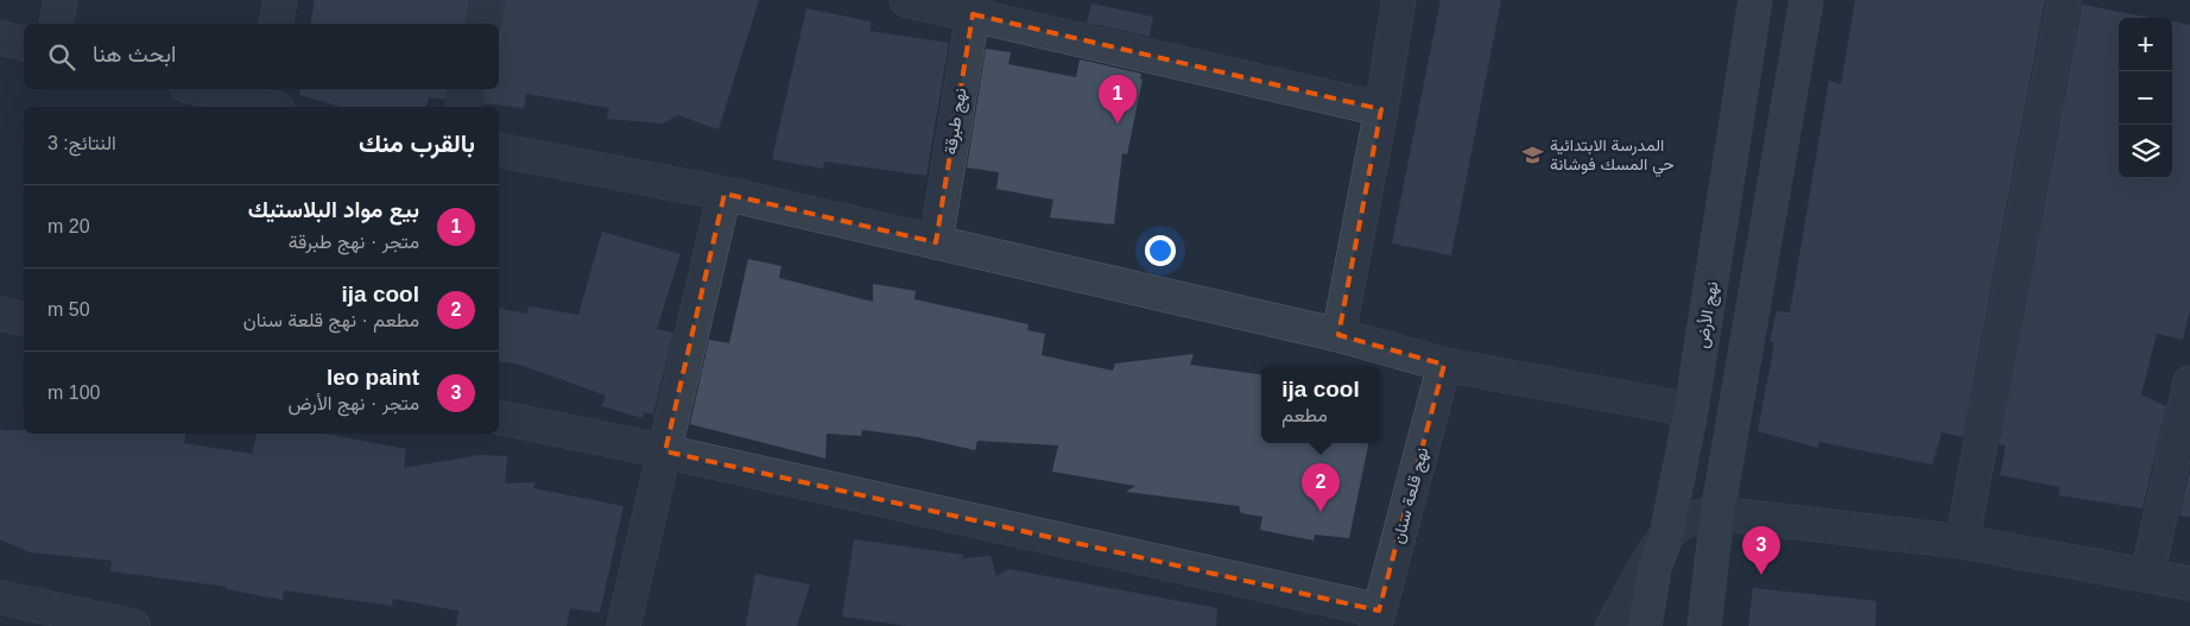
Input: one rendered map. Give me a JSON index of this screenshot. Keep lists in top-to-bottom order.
{
  "streets": {
    "street": ["نهج طبرقة", "نهج الأرض", "نهج قلعة سنان"]
  },
  "places": {
    "school or university": ["المدرسة الابتدائية حي المسك فوشانة"]
  },
  "page": {
    "map_buttons": ["+", "−"],
    "search": "ابحث هنا",
    "pins": ["1", "2", "3"],
    "heading": ["بالقرب منك", "النتائج: 3"],
    "list": [
      {
        "mark": "1",
        "name": "بيع مواد البلاستيك",
        "note": "متجر · نهج طبرقة",
        "value": "20 m"
      },
      {
        "mark": "2",
        "name": "ija cool",
        "note": "مطعم · نهج قلعة سنان",
        "value": "50 m"
      },
      {
        "mark": "3",
        "name": "leo paint",
        "note": "متجر · نهج الأرض",
        "value": "100 m"
      }
    ],
    "popup": ["ija cool", "مطعم"]
  }
}
